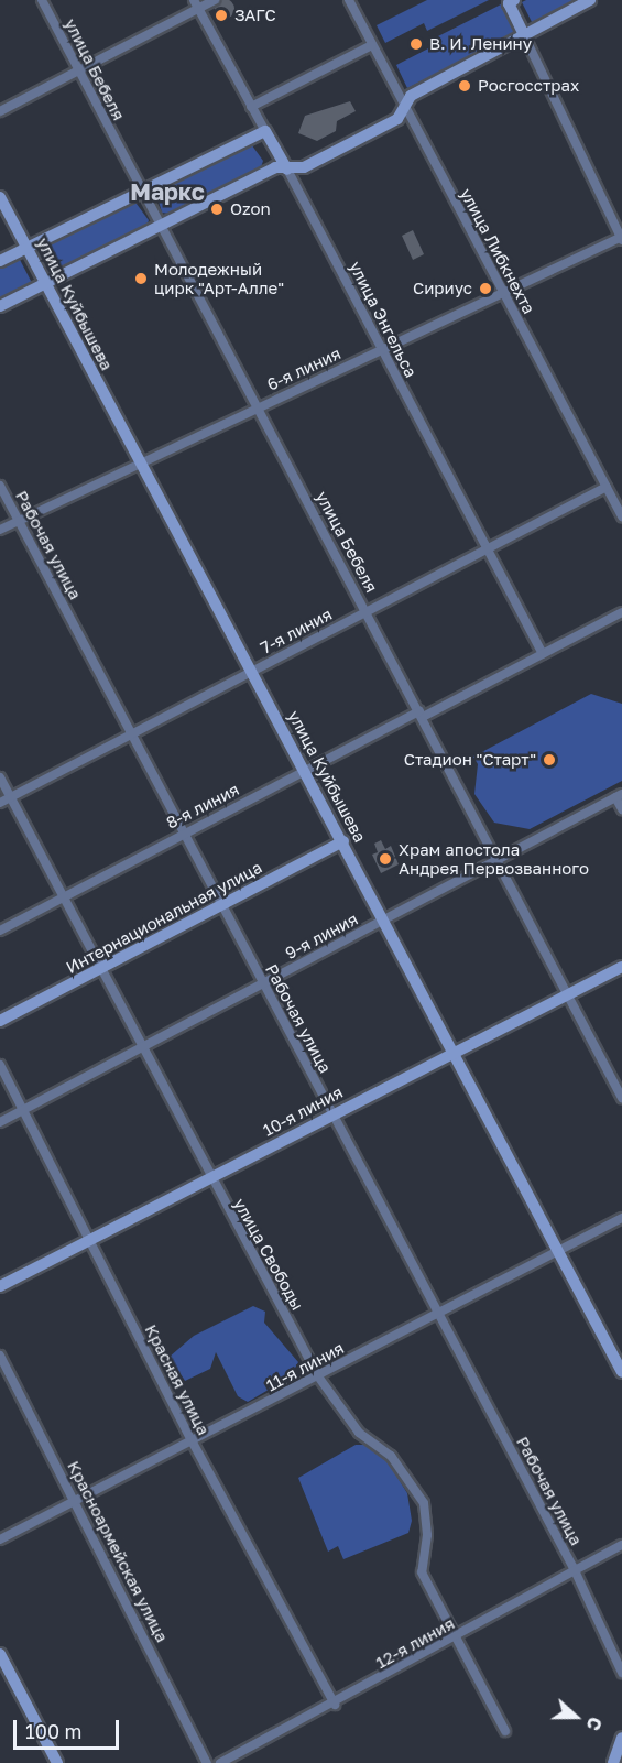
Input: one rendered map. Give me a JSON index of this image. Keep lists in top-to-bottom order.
{
  "streets": {
    "street": [
      "улица Бебеля",
      "улица Либкнехта",
      "улица Куйбышева",
      "улица Энгельса",
      "6-я линия",
      "Рабочая улица",
      "7-я линия",
      "8-я линия",
      "Интернациональная улица",
      "9-я линия",
      "10-я линия",
      "улица Свободы",
      "11-я линия",
      "Красная улица",
      "Красноармейская улица",
      "12-я линия"
    ]
  },
  "crossings": [
    ["улица Бебеля", "6-я линия"],
    ["улица Бебеля", "7-я линия"],
    ["улица Бебеля", "8-я линия"],
    ["улица Бебеля", "9-я линия"],
    ["улица Бебеля", "10-я линия"],
    ["улица Либкнехта", "6-я линия"],
    ["улица Либкнехта", "7-я линия"],
    ["улица Куйбышева", "6-я линия"],
    ["улица Куйбышева", "7-я линия"],
    ["улица Куйбышева", "8-я линия"],
    ["улица Куйбышева", "Интернациональная улица"],
    ["улица Куйбышева", "9-я линия"],
    ["улица Куйбышева", "10-я линия"],
    ["улица Куйбышева", "11-я линия"],
    ["улица Энгельса", "6-я линия"],
    ["улица Энгельса", "7-я линия"],
    ["улица Энгельса", "8-я линия"],
    ["6-я линия", "Рабочая улица"],
    ["Рабочая улица", "7-я линия"],
    ["Рабочая улица", "8-я линия"],
    ["Рабочая улица", "Интернациональная улица"],
    ["Рабочая улица", "9-я линия"],
    ["Рабочая улица", "10-я линия"],
    ["Рабочая улица", "11-я линия"],
    ["Рабочая улица", "12-я линия"],
    ["7-я линия", "улица Свободы"],
    ["8-я линия", "улица Свободы"],
    ["Интернациональная улица", "улица Свободы"],
    ["9-я линия", "улица Свободы"],
    ["9-я линия", "Красная улица"],
    ["10-я линия", "улица Свободы"],
    ["10-я линия", "Красная улица"],
    ["улица Свободы", "11-я линия"],
    ["улица Свободы", "12-я линия"],
    ["11-я линия", "Красная улица"],
    ["11-я линия", "Красноармейская улица"],
    ["Красная улица", "12-я линия"]
  ],
  "districts": ["Маркс"],
  "places": [
    "ЗАГС",
    "В. И. Ленину",
    "Росгосстрах",
    "Ozon",
    "Молодежный цирк \"Арт-Алле\"",
    "Сириус",
    "Стадион \"Старт\"",
    "Храм апостола Андрея Первозванного"
  ],
  "scale_bar": "100 m",
  "north": "right"
}
